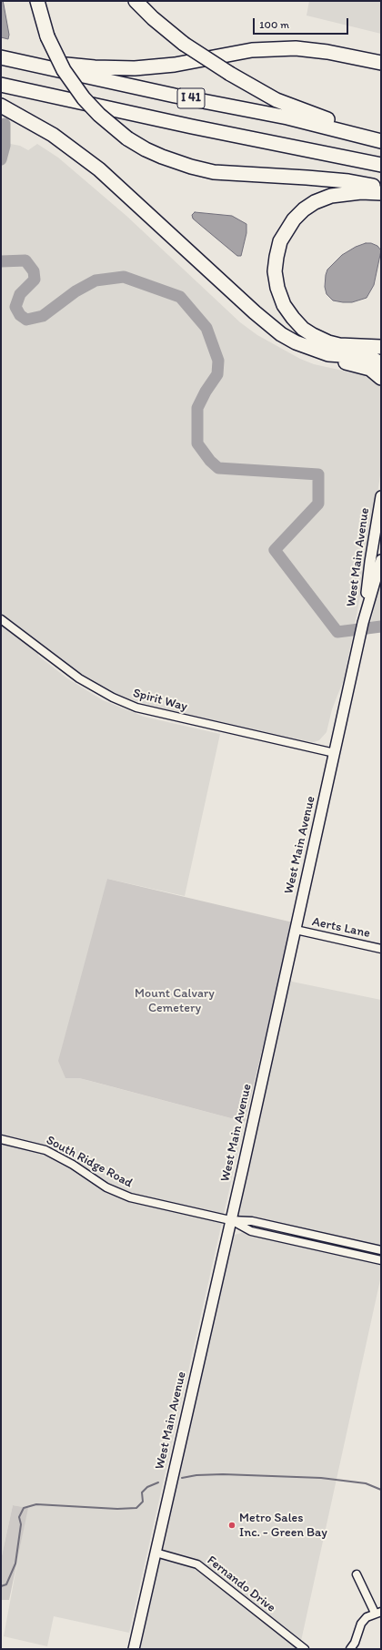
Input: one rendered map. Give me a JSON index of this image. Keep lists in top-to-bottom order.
{
  "streets": {
    "highway": ["I 41"],
    "main road": ["West Main Avenue"],
    "street": [
      "Spirit Way",
      "Aerts Lane",
      "South Ridge Road",
      "Fernando Drive"
    ]
  },
  "crossings": [
    ["West Main Avenue", "Spirit Way"],
    ["West Main Avenue", "Aerts Lane"],
    ["West Main Avenue", "South Ridge Road"],
    ["West Main Avenue", "Fernando Drive"]
  ],
  "parks": ["Mount Calvary Cemetery"],
  "places": ["Metro Sales Inc. - Green Bay"],
  "scale_bar": "100 m"
}
